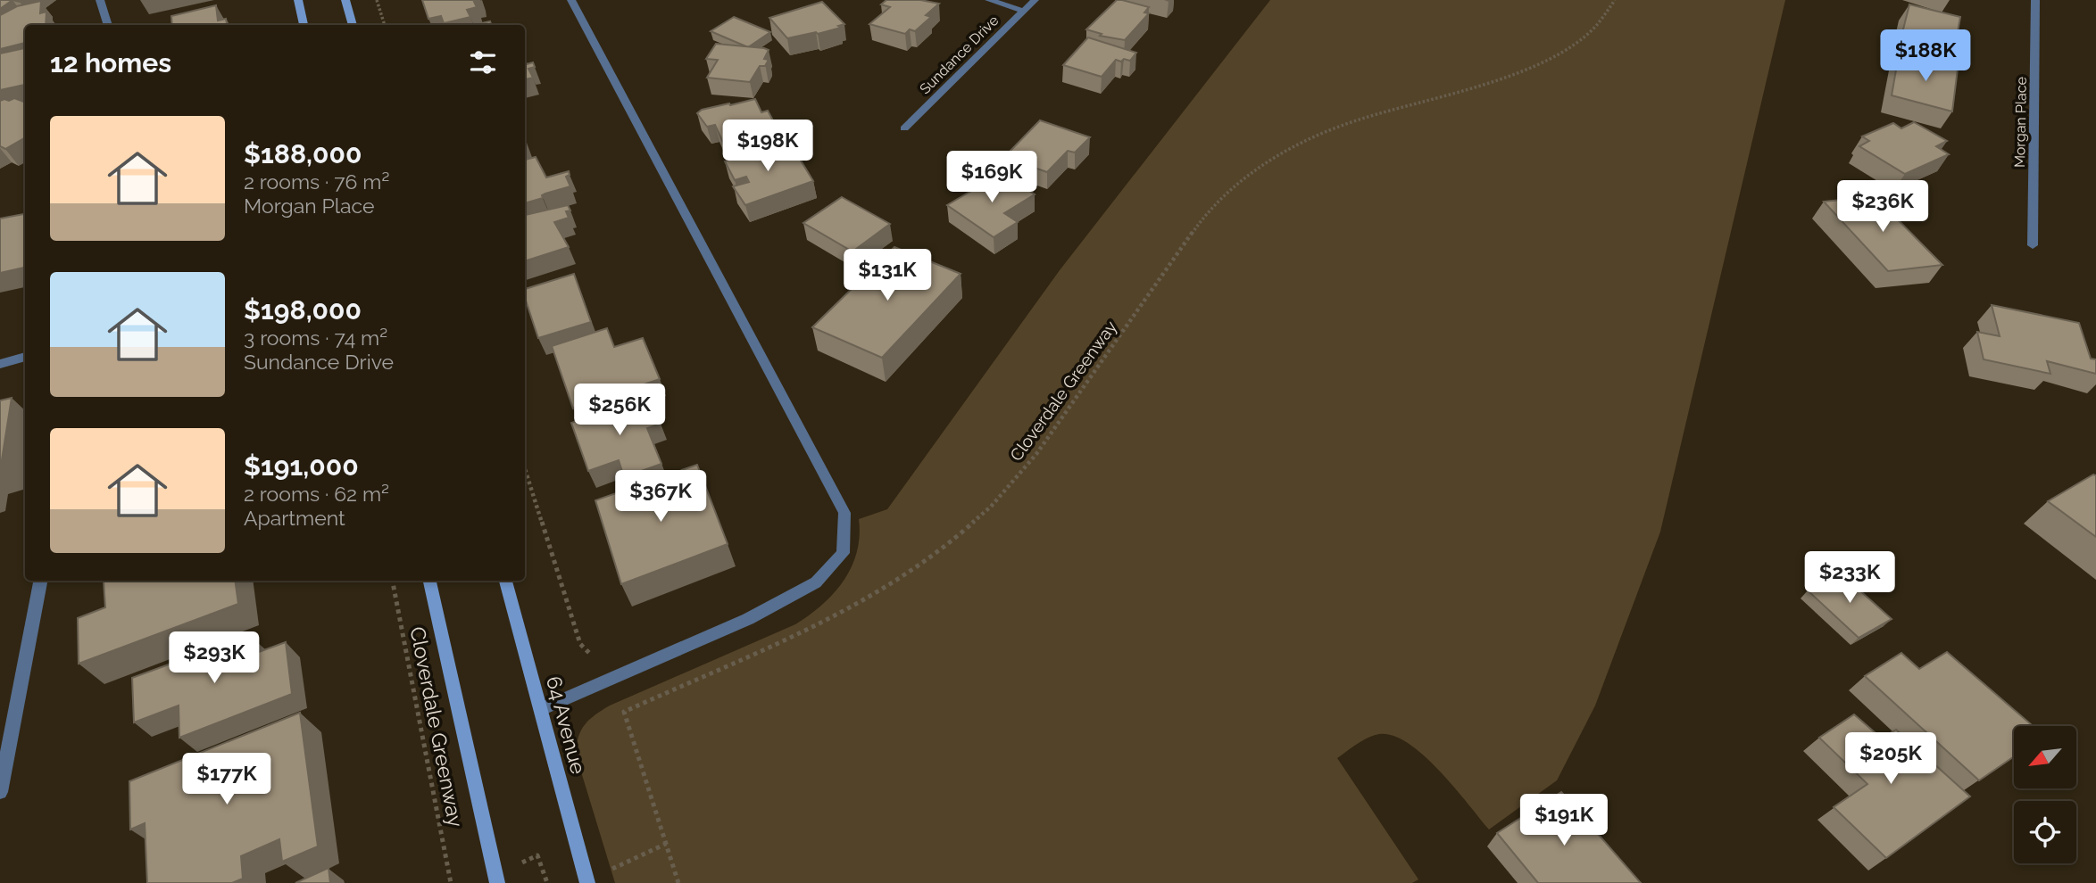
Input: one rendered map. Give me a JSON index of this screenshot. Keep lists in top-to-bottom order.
{
  "streets": {
    "main road": ["64 Avenue"],
    "street": ["Sundance Drive", "Morgan Place"],
    "path": ["Cloverdale Greenway"]
  },
  "north": "bottom left",
  "page": {
    "heading": "12 homes",
    "price": [
      "$188K",
      "$198K",
      "$169K",
      "$236K",
      "$131K",
      "$256K",
      "$367K",
      "$233K",
      "$293K",
      "$205K",
      "$177K",
      "$191K"
    ],
    "list": [
      {
        "name": "$188,000",
        "note": "2 rooms · 76 m² · Morgan Place"
      },
      {
        "name": "$198,000",
        "note": "3 rooms · 74 m² · Sundance Drive"
      },
      {
        "name": "$191,000",
        "note": "2 rooms · 62 m² · Apartment"
      }
    ]
  }
}
